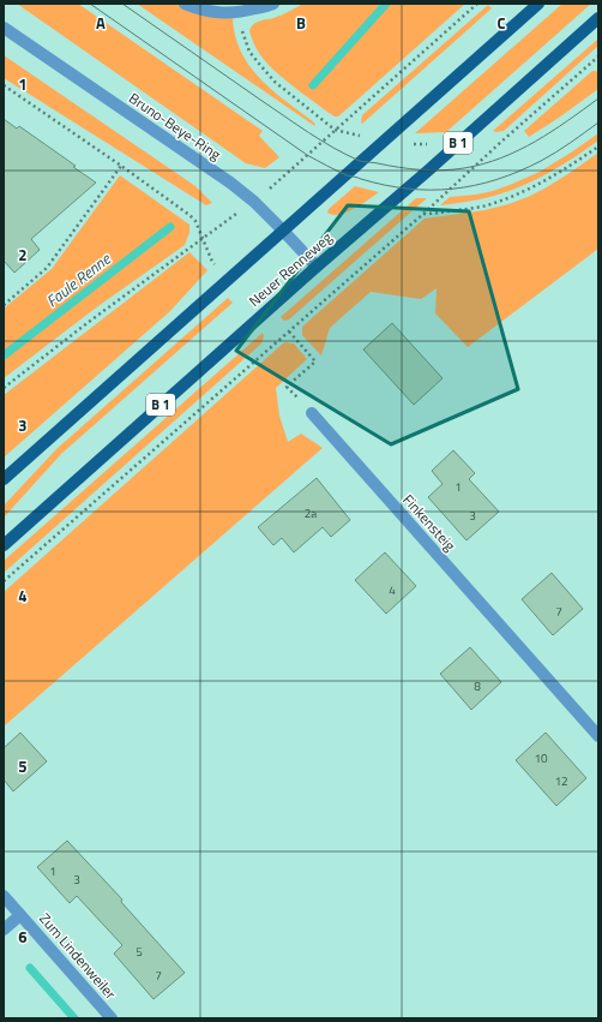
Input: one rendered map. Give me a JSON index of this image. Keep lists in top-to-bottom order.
{
  "streets": {
    "main road": ["B 1", "Neuer Renneweg"],
    "street": ["Bruno-Beye-Ring", "Finkensteig", "Zum Lindenweiler"]
  },
  "crossings": [
    ["Bruno-Beye-Ring", "Neuer Renneweg"]
  ],
  "water": ["Faule Renne"],
  "house_numbers": [
    "1",
    "2a",
    "3",
    "4",
    "7",
    "8",
    "10",
    "12",
    "1",
    "3",
    "5",
    "7"
  ],
  "grid": {
    "columns": ["A", "B", "C"],
    "rows": [
      "1",
      "2",
      "3",
      "4",
      "5",
      "6"
    ]
  }
}
